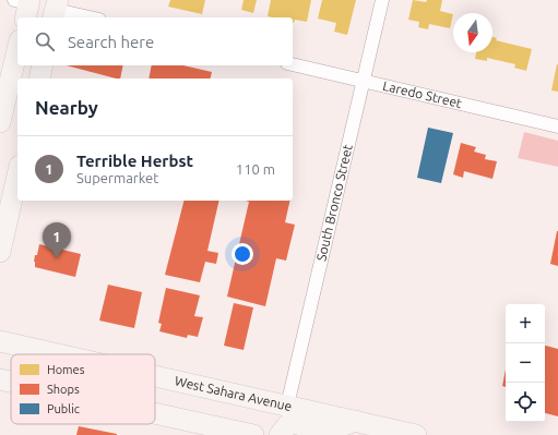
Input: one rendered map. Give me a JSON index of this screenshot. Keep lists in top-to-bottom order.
{
  "streets": {
    "main road": ["West Sahara Avenue"],
    "street": ["Laredo Street", "South Bronco Street"]
  },
  "crossings": [
    ["Laredo Street", "South Bronco Street"],
    ["South Bronco Street", "West Sahara Avenue"]
  ],
  "legend": ["Homes", "Shops", "Public"],
  "north": "bottom",
  "page": {
    "search": "Search here",
    "heading": "Nearby",
    "list": [
      {
        "mark": "1",
        "name": "Terrible Herbst",
        "note": "Supermarket",
        "value": "110 m"
      }
    ],
    "pins": "1",
    "map_buttons": ["+", "−"]
  }
}
